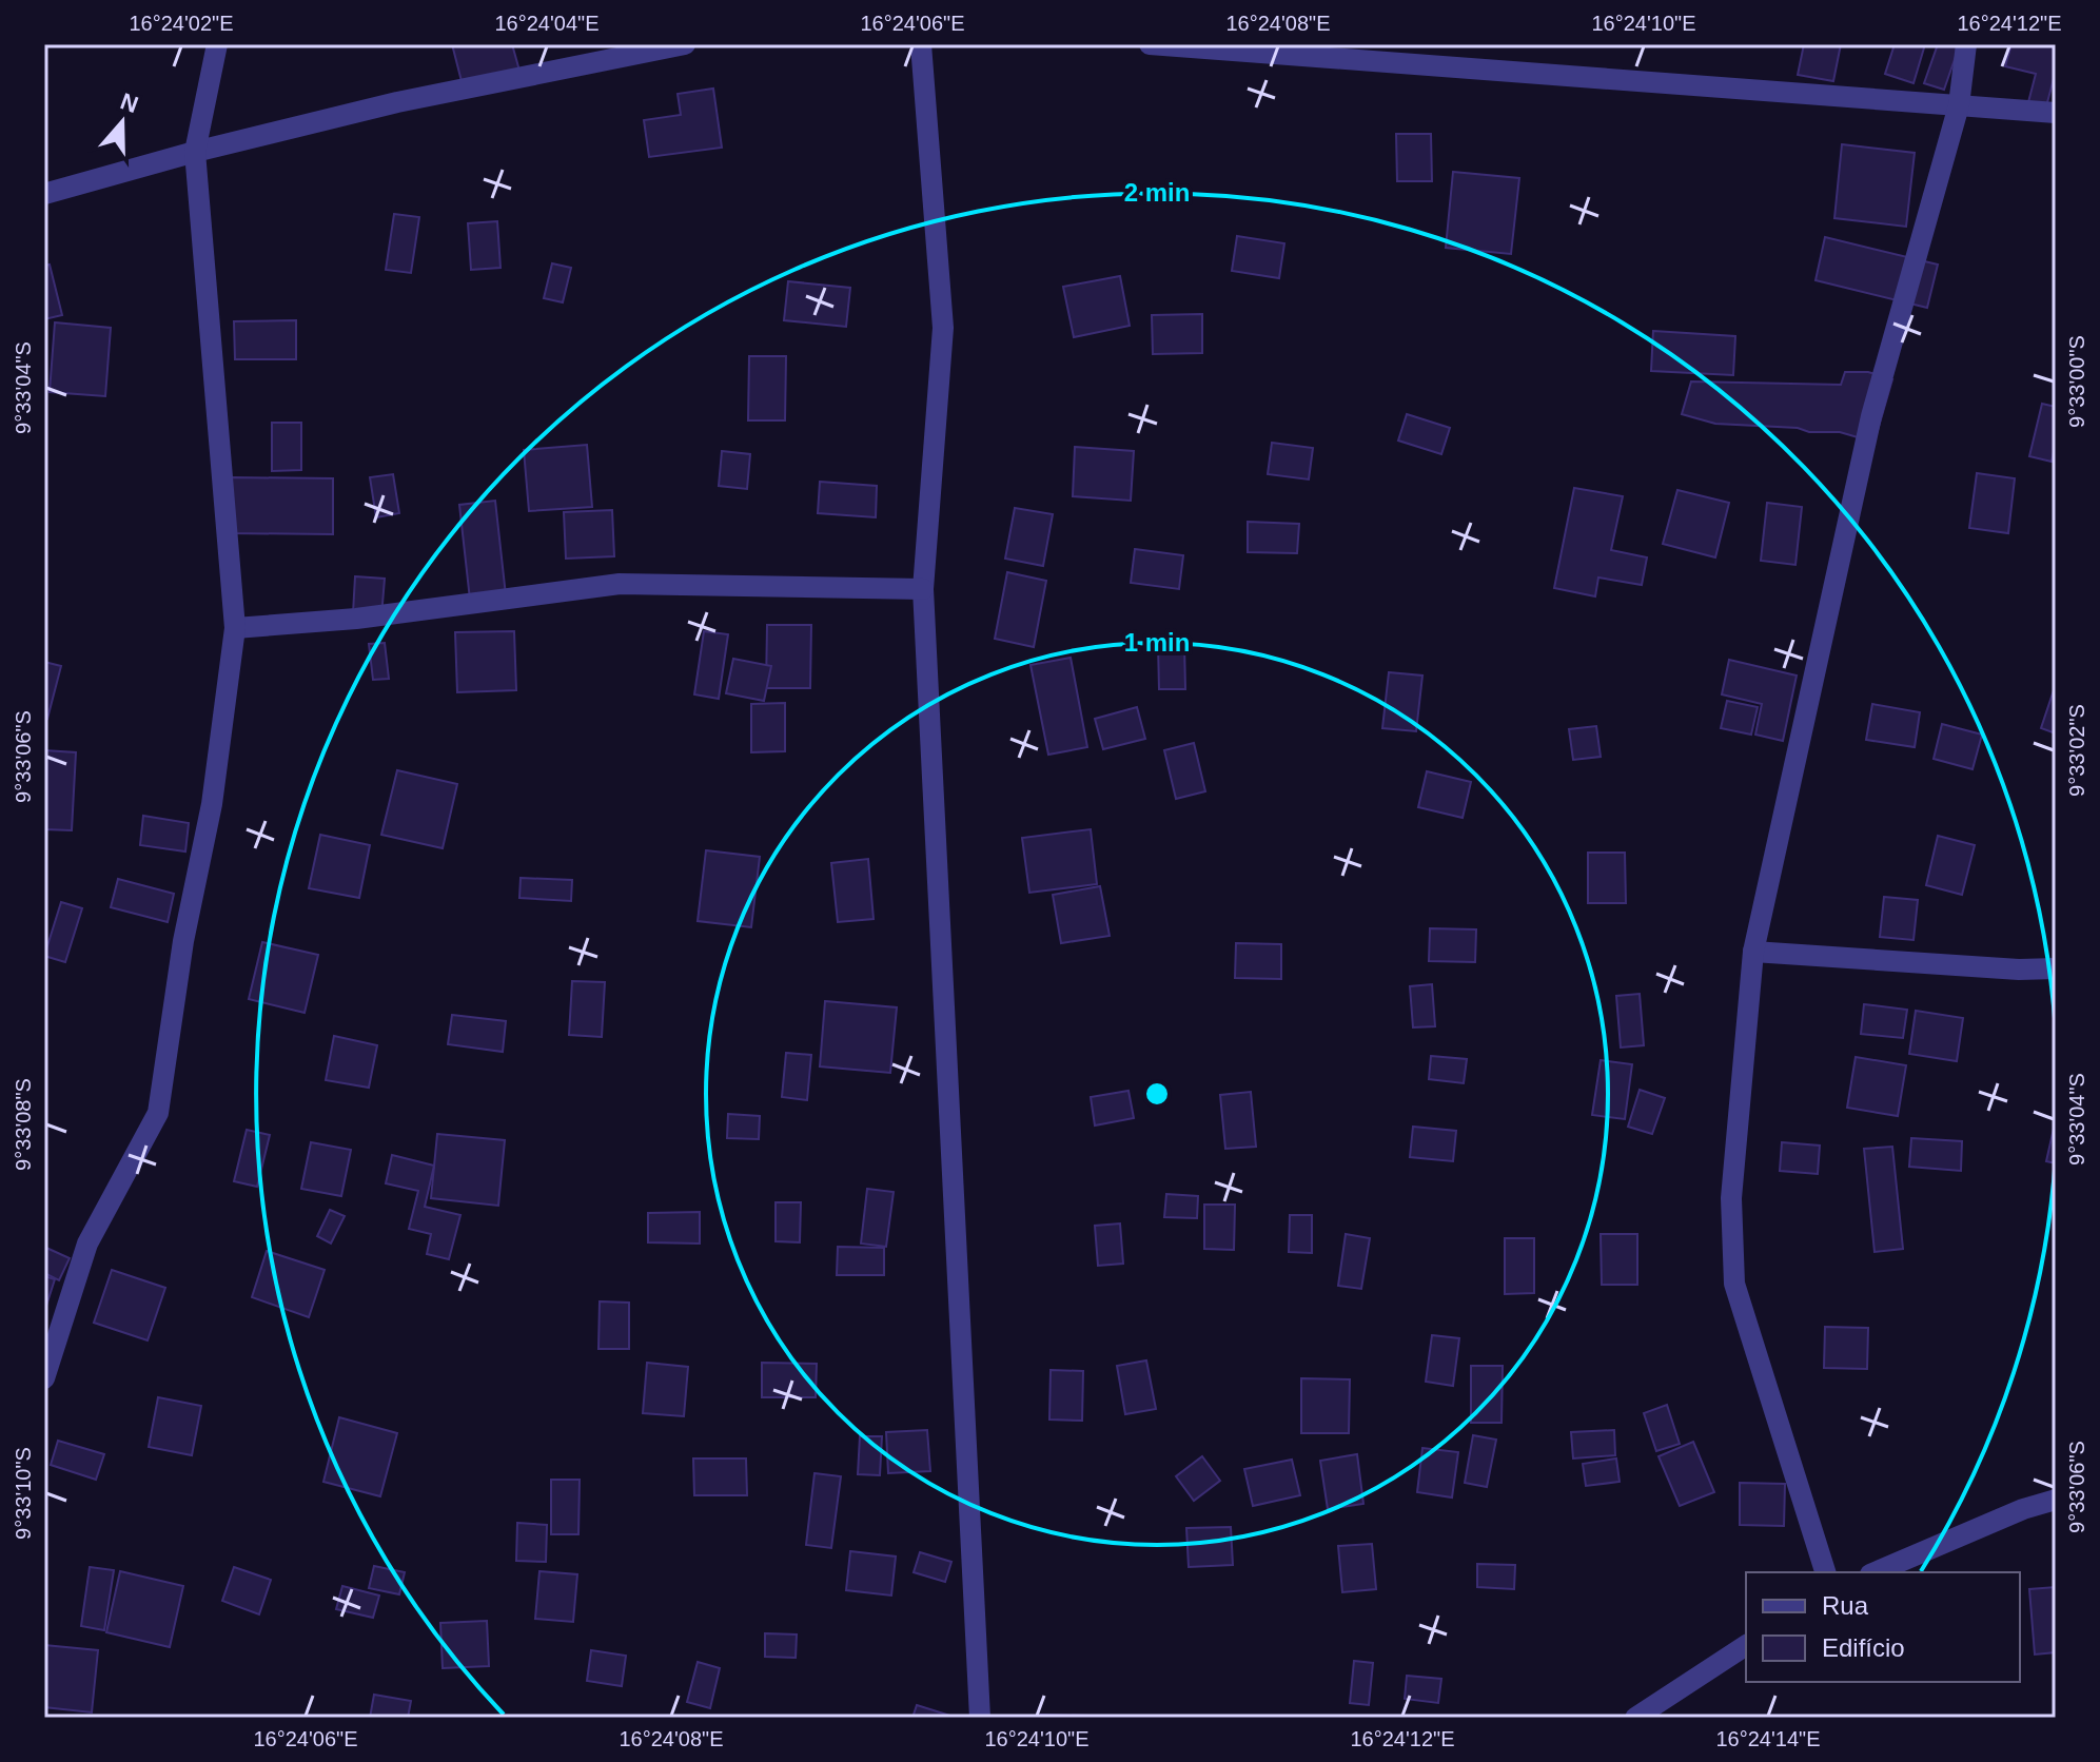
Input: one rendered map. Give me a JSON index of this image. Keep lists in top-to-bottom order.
{
  "legend": ["Rua", "Edifício"],
  "north": "top",
  "coordinates": [
    "16°24'02\"E",
    "16°24'04\"E",
    "16°24'06\"E",
    "16°24'08\"E",
    "16°24'10\"E",
    "16°24'12\"E",
    "9°33'00\"S",
    "9°33'04\"S",
    "9°33'02\"S",
    "9°33'06\"S",
    "9°33'08\"S",
    "9°33'10\"S",
    "16°24'14\"E"
  ],
  "rings": ["2 min", "1 min"]
}
